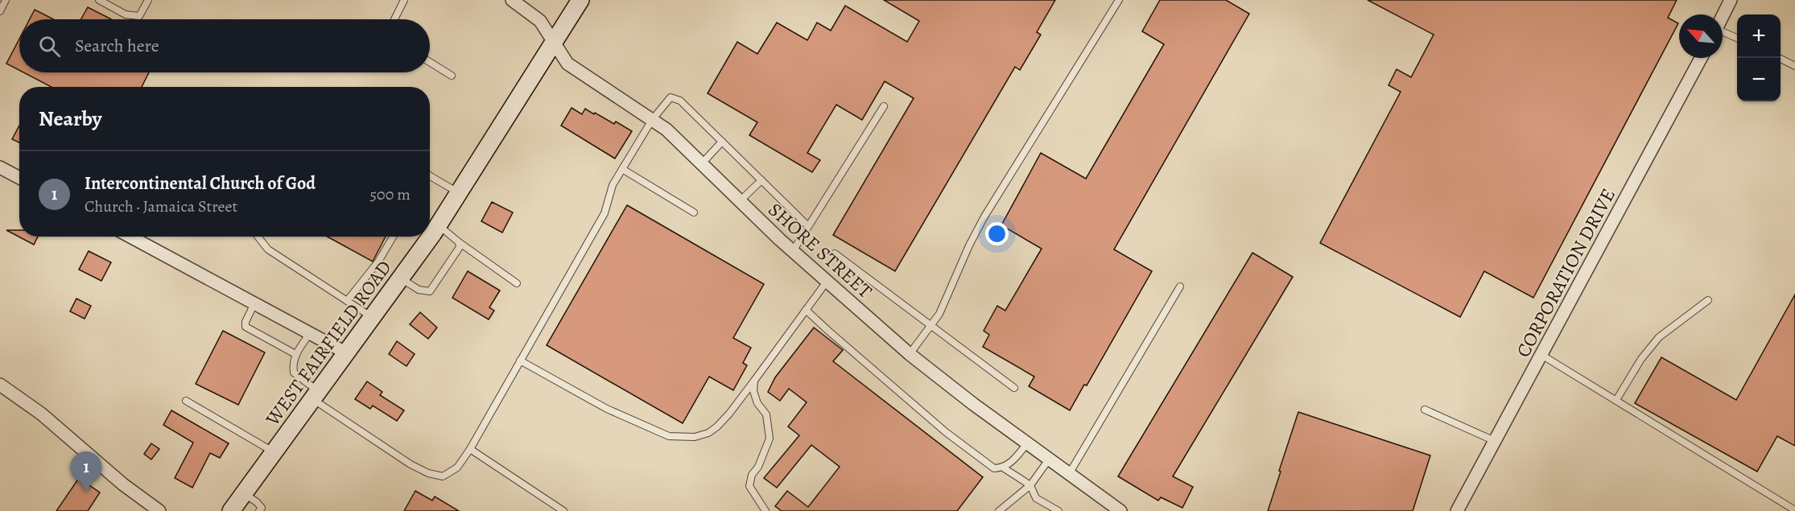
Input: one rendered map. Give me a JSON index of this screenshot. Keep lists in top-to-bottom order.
{
  "streets": {
    "main road": ["WEST FAIRFIELD ROAD"],
    "street": ["SHORE STREET", "CORPORATION DRIVE"]
  },
  "crossings": [
    ["SHORE STREET", "WEST FAIRFIELD ROAD"]
  ],
  "north": "top left",
  "page": {
    "map_buttons": ["+", "−"],
    "search": "Search here",
    "heading": "Nearby",
    "list": [
      {
        "mark": "1",
        "name": "Intercontinental Church of God",
        "note": "Church · Jamaica Street",
        "value": "500 m"
      }
    ],
    "pins": "1"
  }
}
